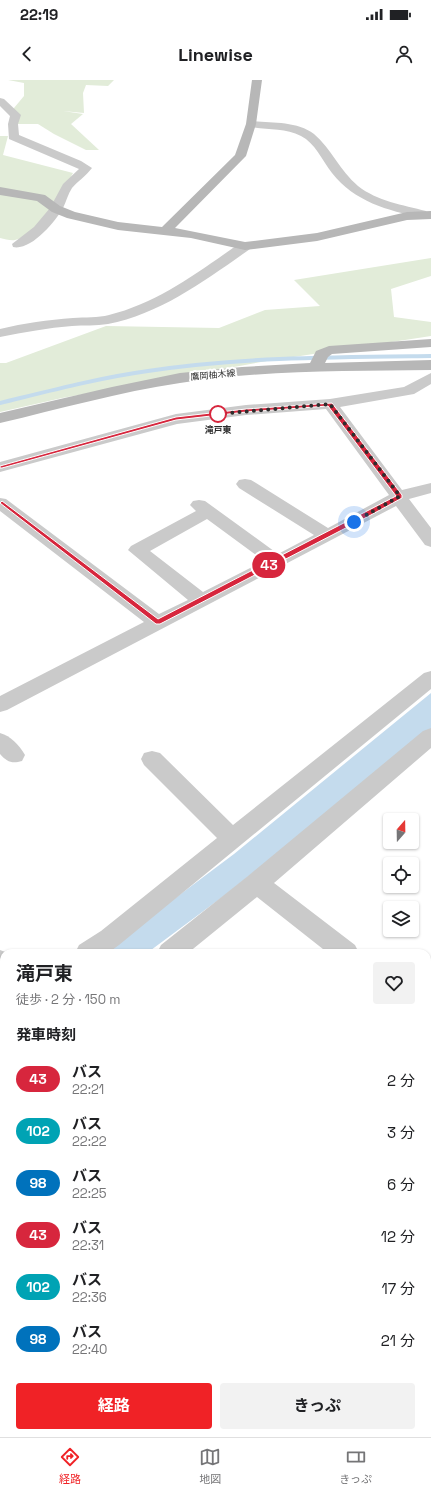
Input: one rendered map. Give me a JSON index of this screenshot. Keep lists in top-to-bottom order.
{
  "streets": {
    "street": ["鷹岡柚木線"]
  },
  "places": ["滝戸東"],
  "lines": ["bus line 43"],
  "north": "top",
  "page": {
    "status": "22:19",
    "header": "Linewise",
    "on_map": "43",
    "heading": [
      ["滝戸東", "徒歩 · 2 分 · 150 m"],
      "発車時刻"
    ],
    "list": [
      {
        "mark": "43",
        "name": "バス",
        "note": "22:21",
        "value": "2 分"
      },
      {
        "mark": "102",
        "name": "バス",
        "note": "22:22",
        "value": "3 分"
      },
      {
        "mark": "98",
        "name": "バス",
        "note": "22:25",
        "value": "6 分"
      },
      {
        "mark": "43",
        "name": "バス",
        "note": "22:31",
        "value": "12 分"
      },
      {
        "mark": "102",
        "name": "バス",
        "note": "22:36",
        "value": "17 分"
      },
      {
        "mark": "98",
        "name": "バス",
        "note": "22:40",
        "value": "21 分"
      }
    ],
    "buttons": ["経路", "きっぷ"],
    "tabs": ["経路", "地図", "きっぷ"]
  }
}
